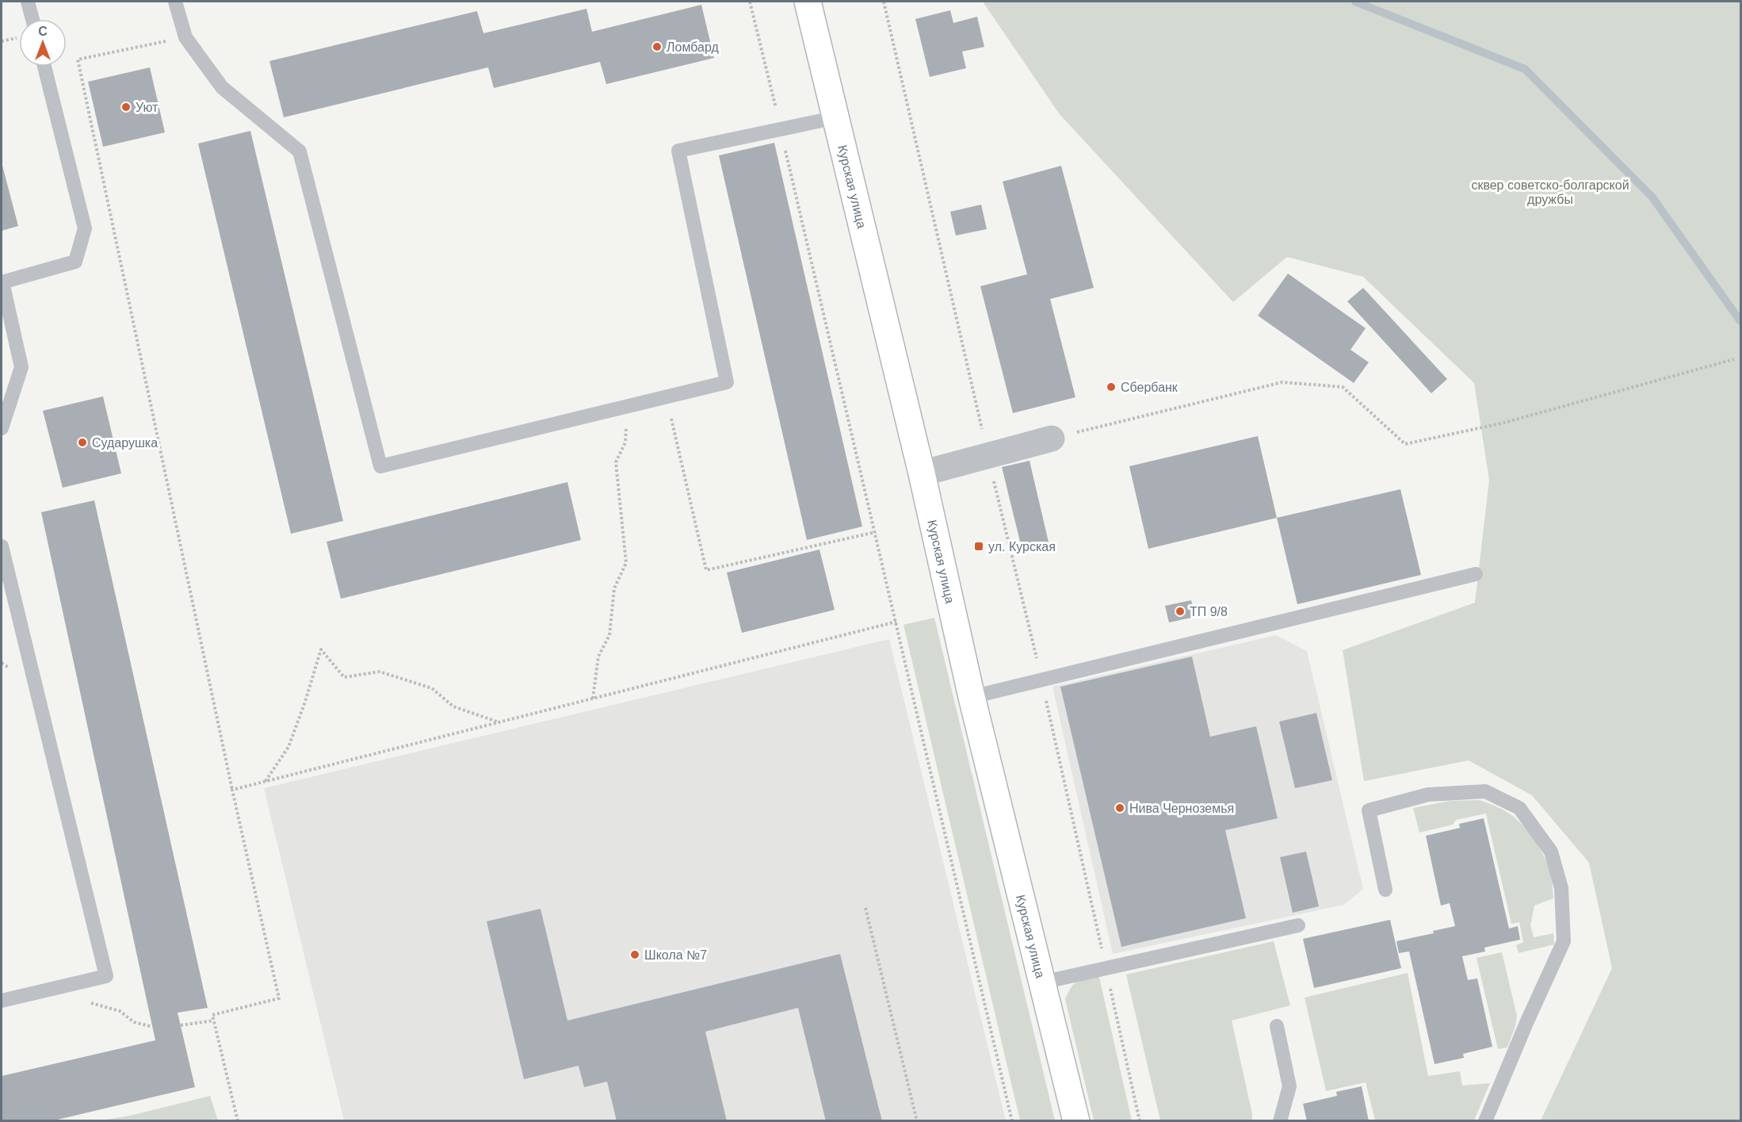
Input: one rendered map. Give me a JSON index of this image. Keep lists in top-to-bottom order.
{
  "streets": {
    "main road": ["Курская улица"]
  },
  "parks": ["сквер советско-болгарской дружбы"],
  "places": {
    "other": [
      "Ломбард",
      "Уют",
      "Сбербанк",
      "Сударушка",
      "ТП 9/8",
      "Нива Черноземья",
      "Школа №7"
    ],
    "transit": ["ул. Курская"]
  },
  "north": "top"
}
